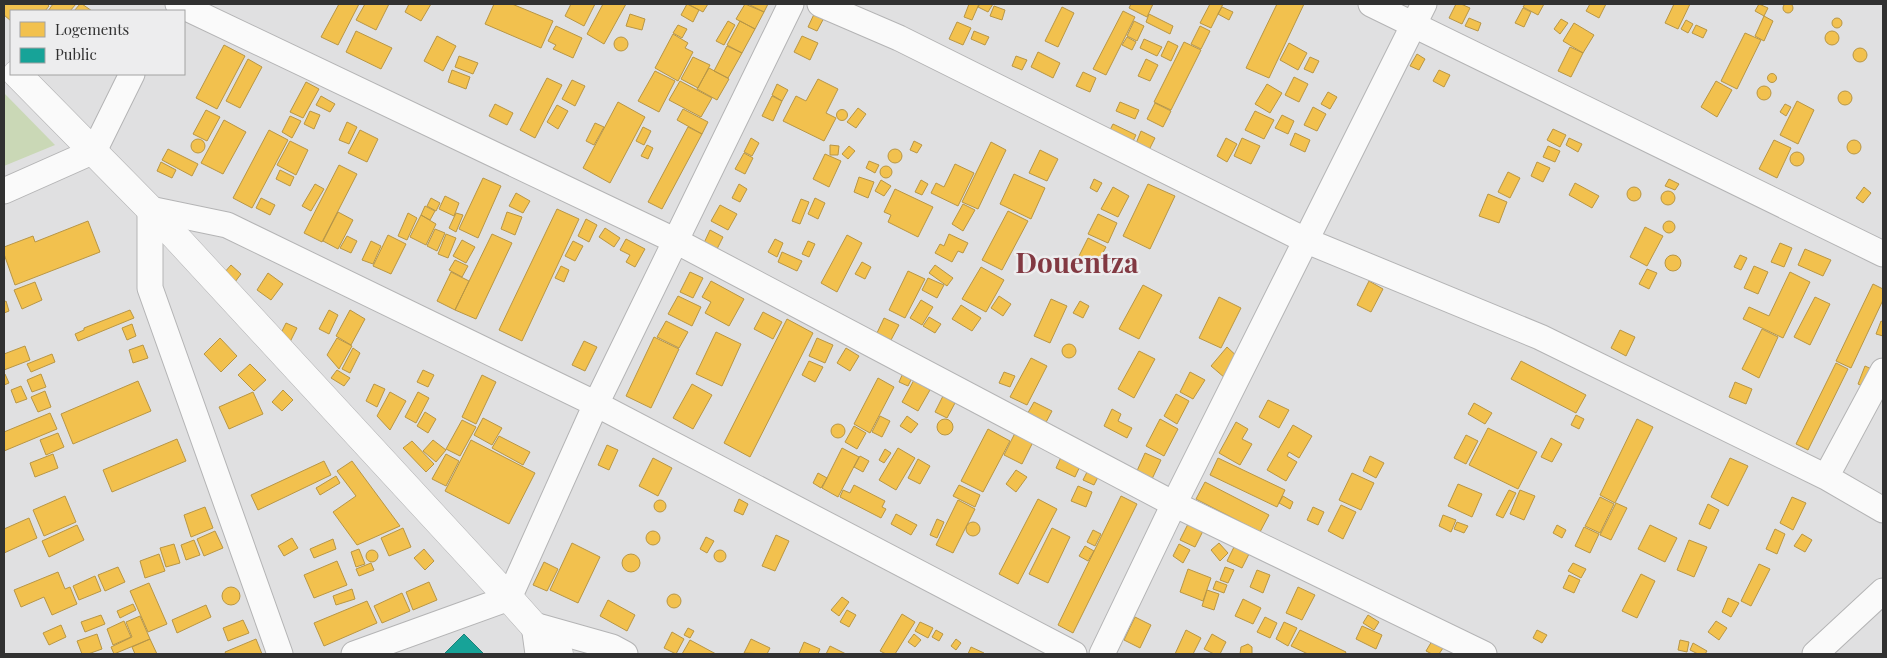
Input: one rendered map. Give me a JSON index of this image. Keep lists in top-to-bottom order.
{
  "districts": ["Douentza"],
  "legend": ["Logements", "Public"]
}
